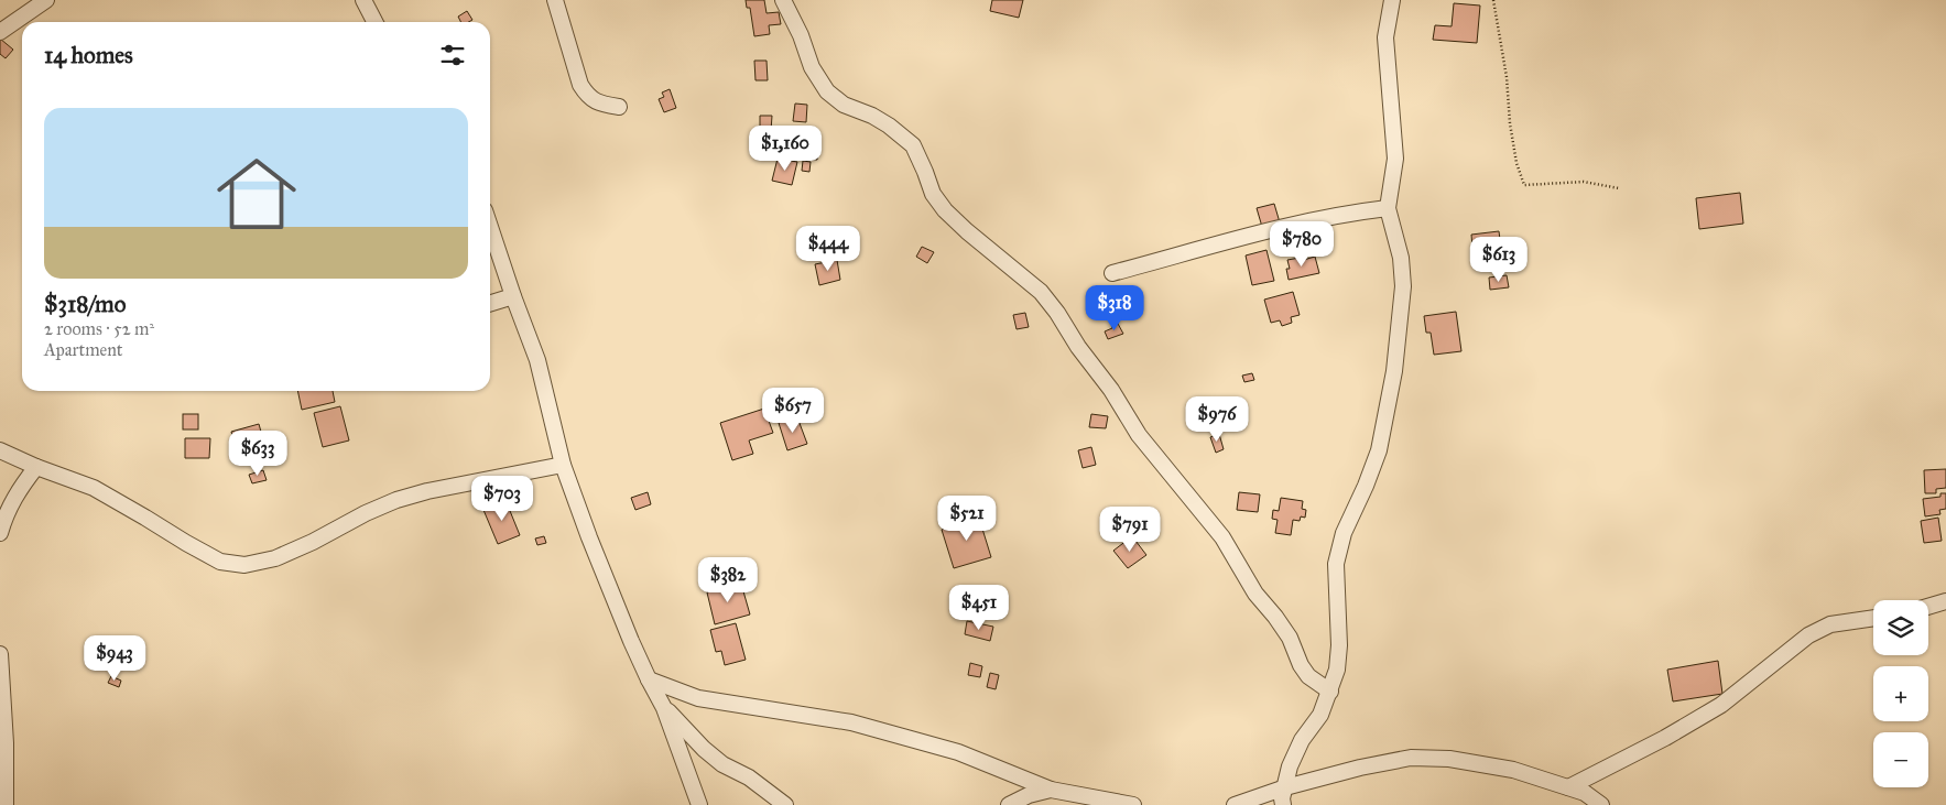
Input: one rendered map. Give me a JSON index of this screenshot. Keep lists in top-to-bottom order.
{
  "page": {
    "heading": "14 homes",
    "list": [
      {
        "name": "$318/mo",
        "note": "2 rooms · 52 m² · Apartment"
      }
    ],
    "price": [
      "$1,160",
      "$780",
      "$444",
      "$613",
      "$318",
      "$657",
      "$976",
      "$633",
      "$703",
      "$521",
      "$791",
      "$382",
      "$451",
      "$943"
    ],
    "map_buttons": ["+", "−"]
  }
}
